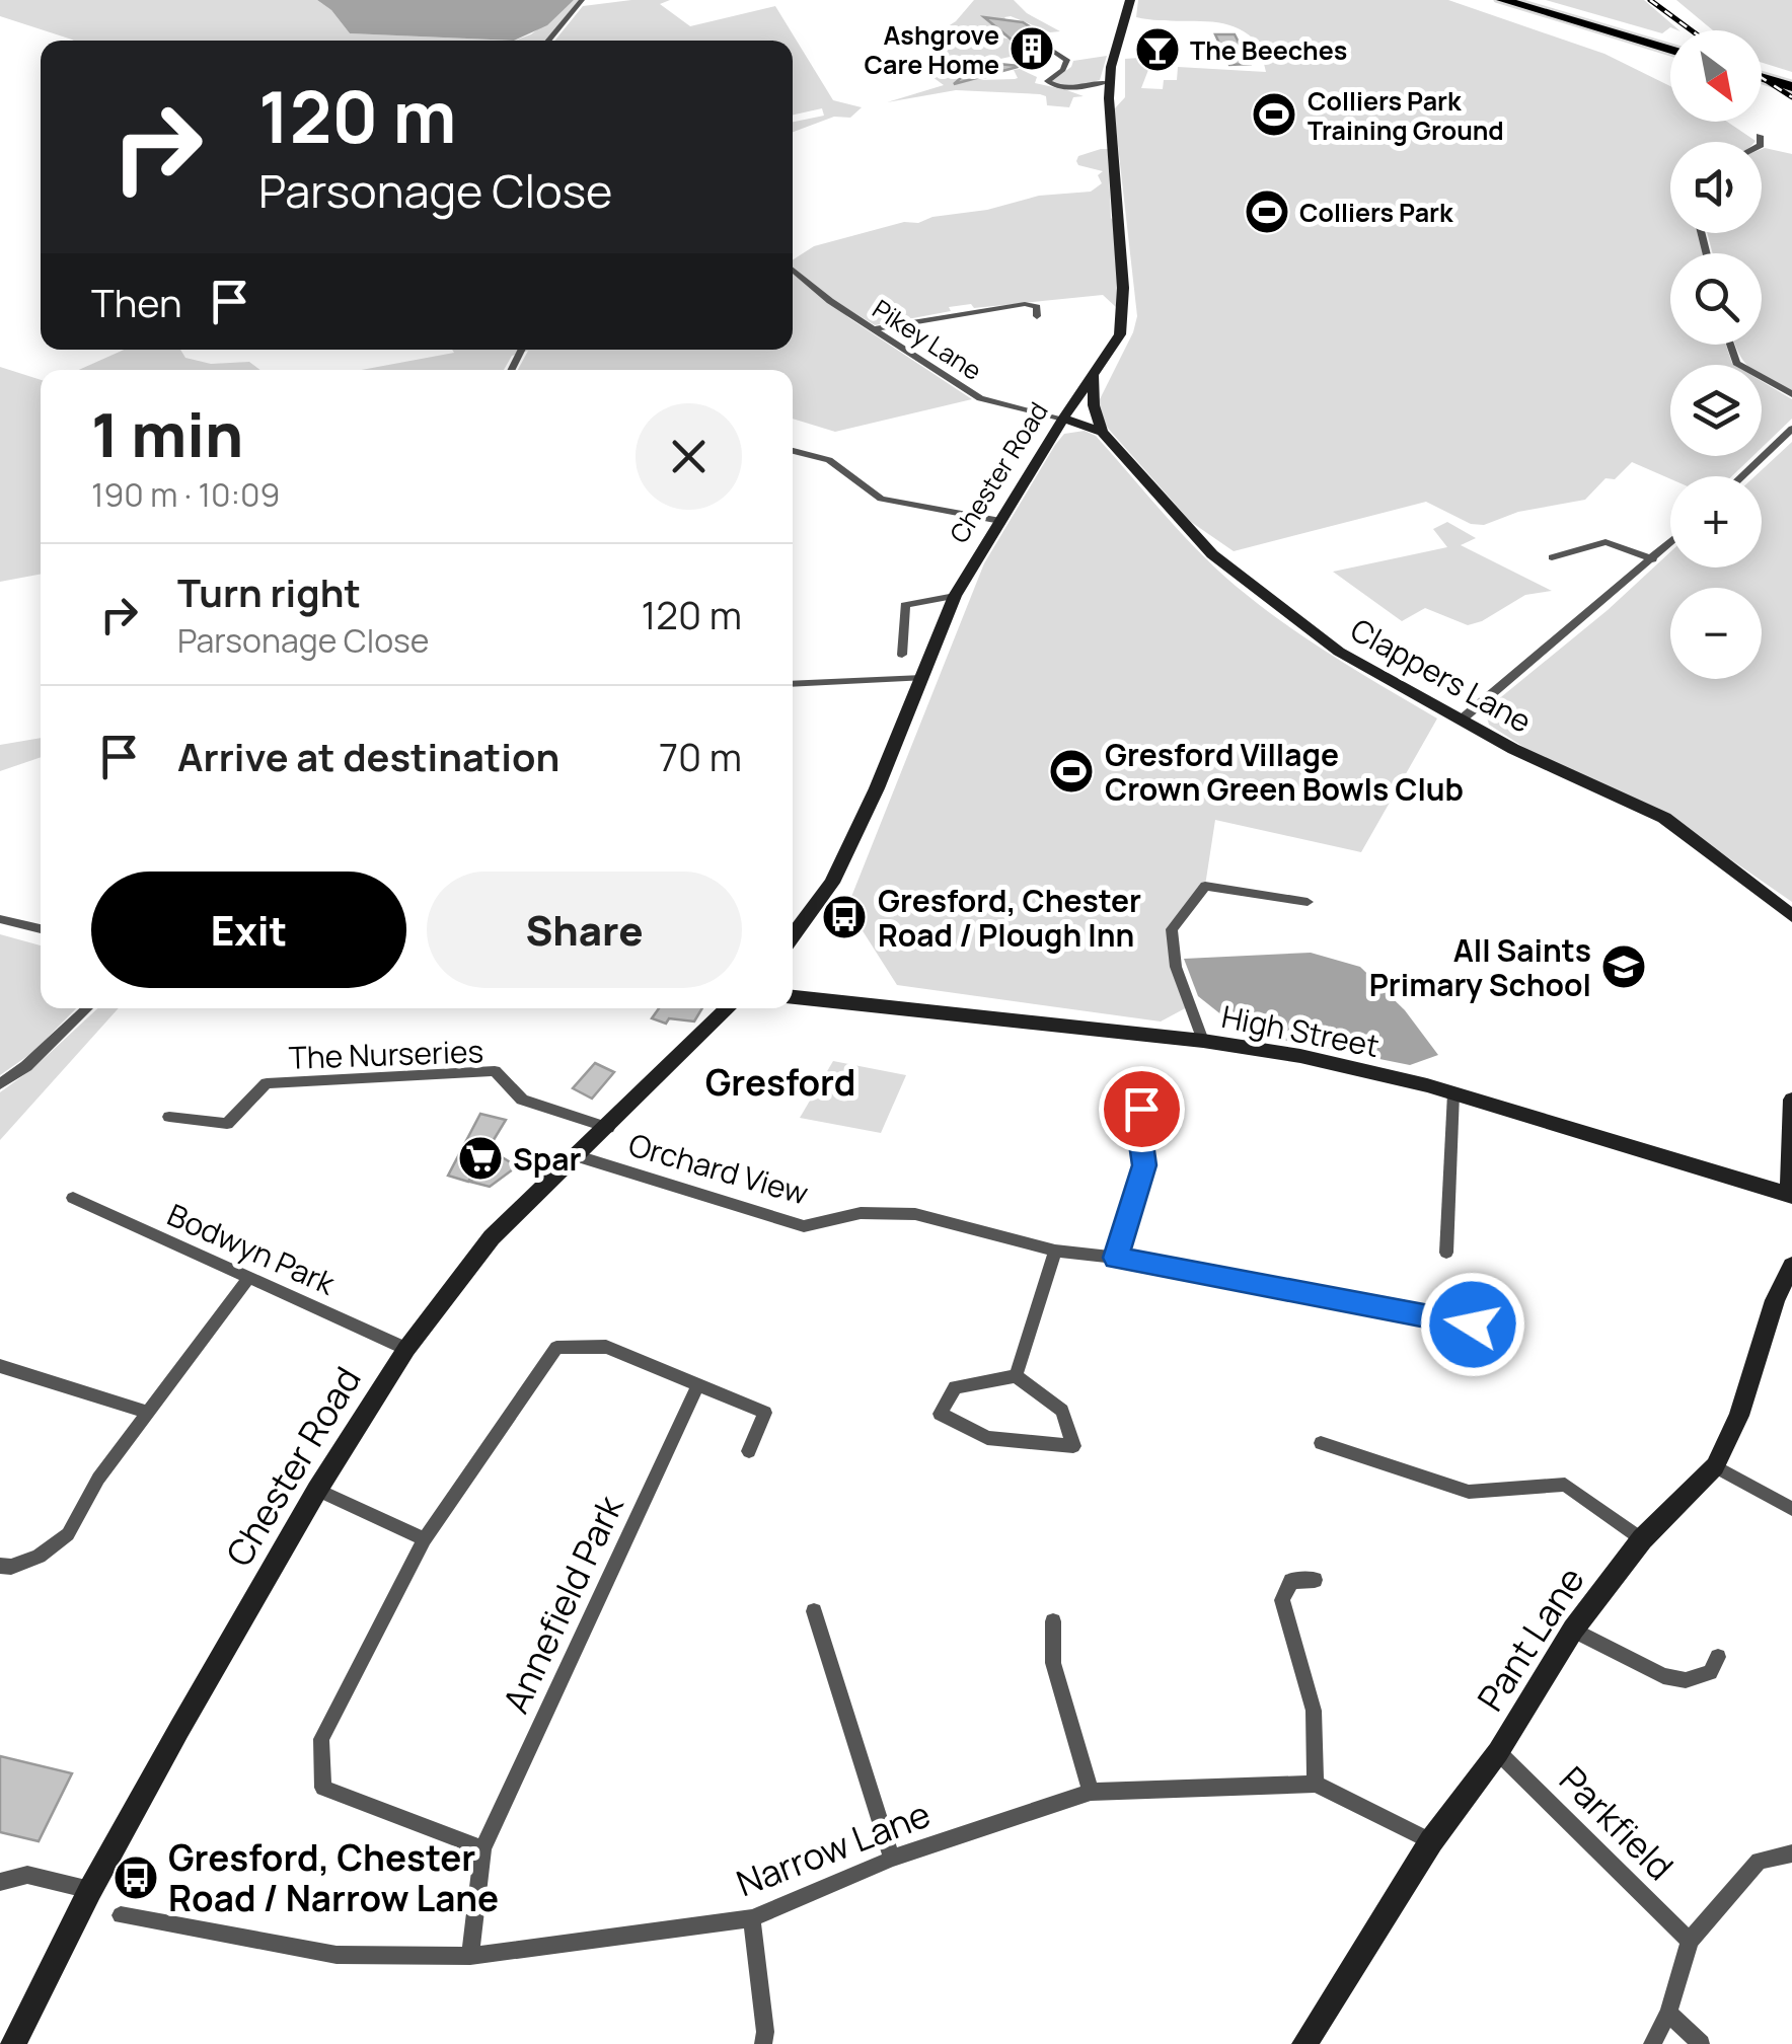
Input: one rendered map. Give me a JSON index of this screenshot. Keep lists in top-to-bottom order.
{
  "streets": {
    "main road": [
      "Chester Road",
      "Clappers Lane",
      "High Street",
      "Pant Lane"
    ],
    "street": [
      "Pikey Lane",
      "The Nurseries",
      "Orchard View",
      "Bodwyn Park",
      "Annefield Park",
      "Parkfield",
      "Narrow Lane"
    ]
  },
  "crossings": [
    ["Pikey Lane", "Chester Road"],
    ["Pikey Lane", "Clappers Lane"],
    ["Chester Road", "Clappers Lane"],
    ["Chester Road", "The Nurseries"],
    ["Chester Road", "Orchard View"],
    ["Chester Road", "Bodwyn Park"],
    ["Annefield Park", "Narrow Lane"],
    ["Pant Lane", "Parkfield"],
    ["Pant Lane", "Narrow Lane"]
  ],
  "districts": ["Gresford"],
  "places": {
    "building": ["Ashgrove Care Home"],
    "bar": ["The Beeches"],
    "sports": ["Colliers Park Training Ground", "Colliers Park", "Gresford Village Crown Green Bowls Club"],
    "bus stop": ["Gresford, Chester Road / Plough Inn", "Gresford, Chester Road / Narrow Lane"],
    "school or university": ["All Saints Primary School"],
    "supermarket": ["Spar"]
  },
  "north": "bottom right",
  "page": {
    "map_buttons": ["+", "−"],
    "turn": ["120 m", "Parsonage Close"],
    "then": "Then",
    "heading": ["1 min", "190 m · 10:09"],
    "list": [
      {
        "name": "Turn right",
        "note": "Parsonage Close",
        "value": "120 m"
      },
      {
        "name": "Arrive at destination",
        "value": "70 m"
      }
    ],
    "buttons": ["Exit", "Share"]
  }
}
